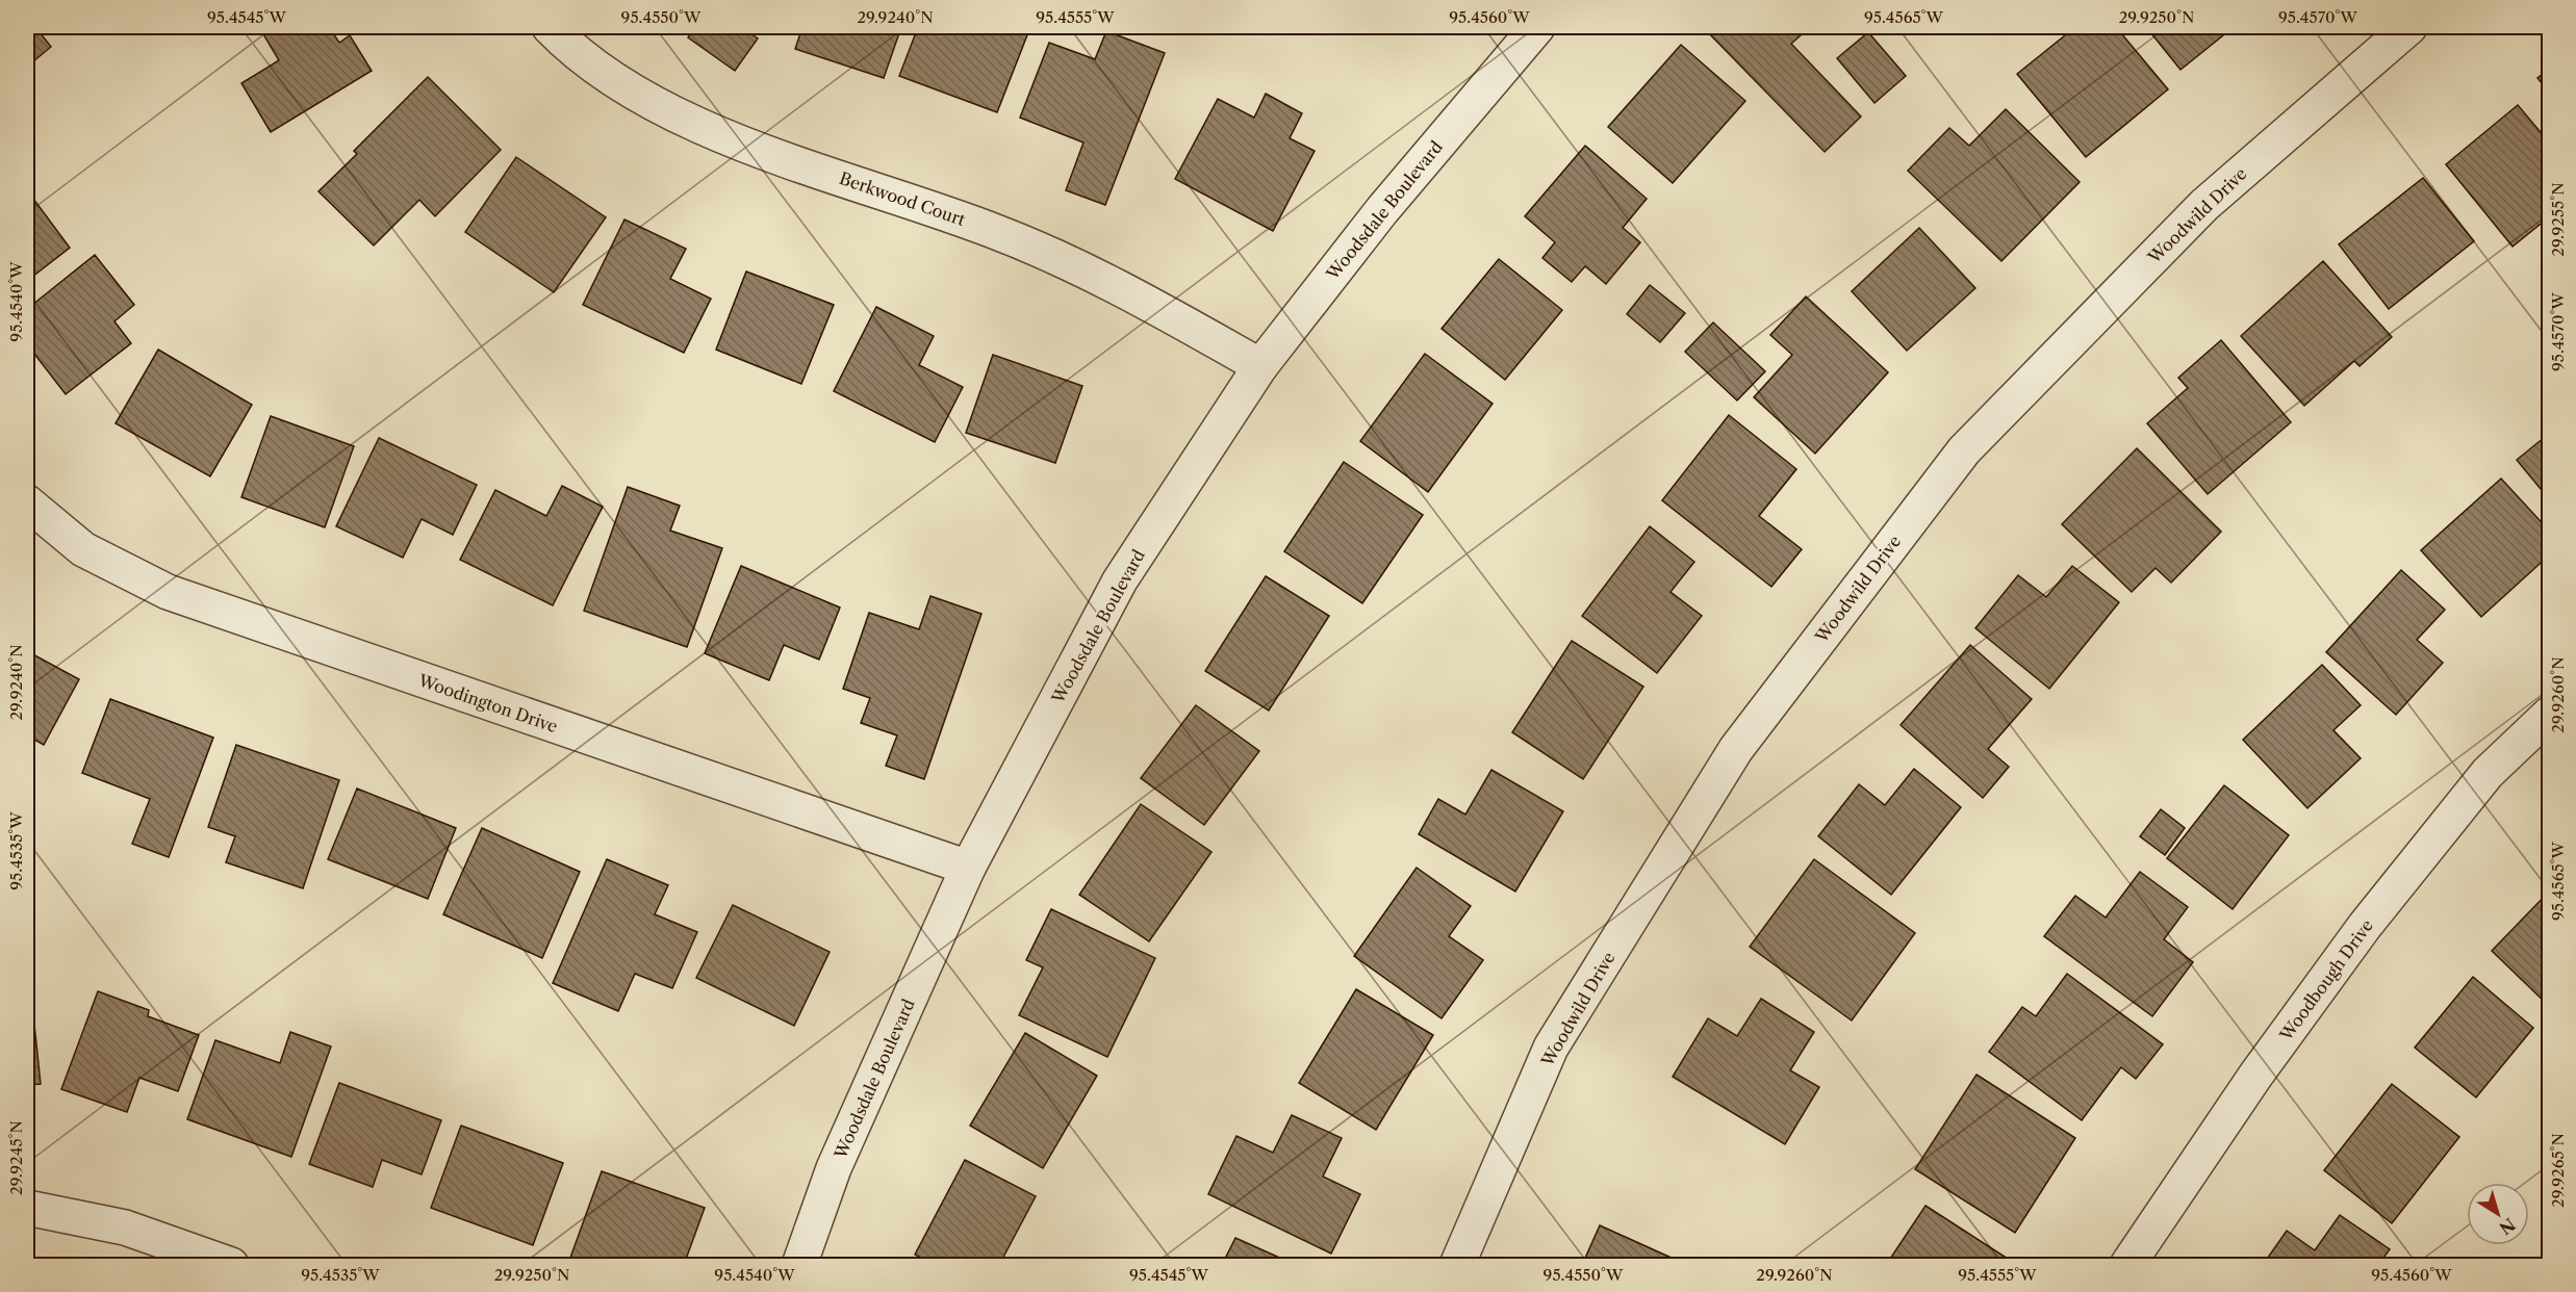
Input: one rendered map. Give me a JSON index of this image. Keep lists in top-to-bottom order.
{
  "streets": {
    "street": [
      "Berkwood Court",
      "Woodsdale Boulevard",
      "Woodwild Drive",
      "Woodington Drive",
      "Woodbough Drive"
    ]
  },
  "crossings": [
    ["Berkwood Court", "Woodsdale Boulevard"],
    ["Woodsdale Boulevard", "Woodington Drive"]
  ],
  "north": "bottom right",
  "coordinates": [
    "95.4545°W",
    "95.4550°W",
    "29.9240°N",
    "95.4555°W",
    "95.4560°W",
    "95.4565°W",
    "29.9250°N",
    "95.4570°W",
    "29.9255°N",
    "95.4540°W",
    "29.9260°N",
    "95.4535°W",
    "29.9245°N",
    "29.9265°N"
  ]
}
